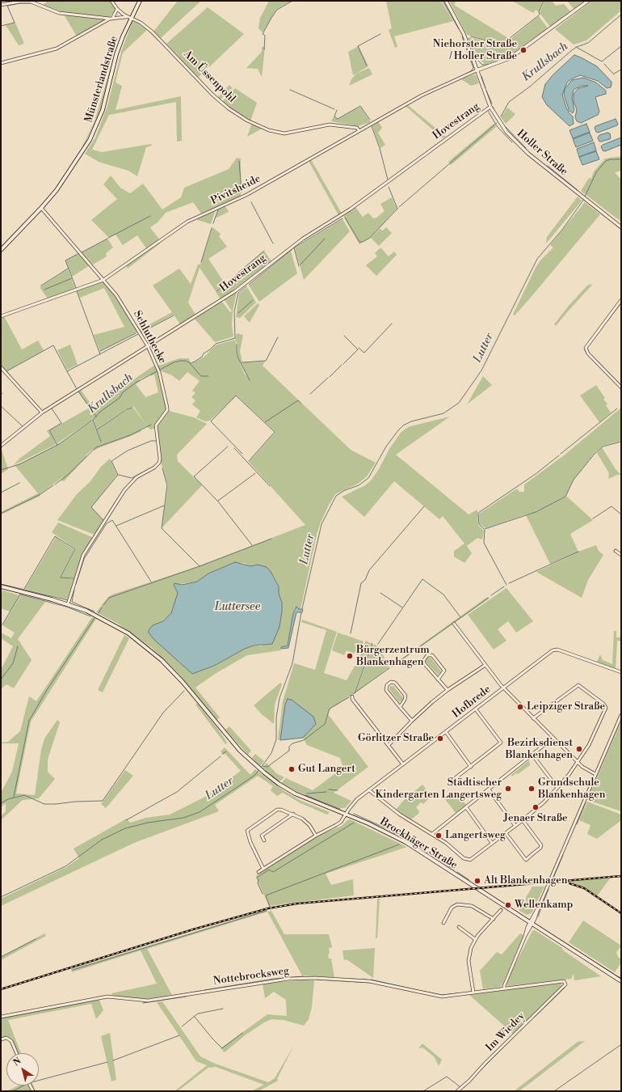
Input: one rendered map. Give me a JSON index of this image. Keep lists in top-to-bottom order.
{
  "streets": {
    "main road": ["Münsterlandstraße", "Brockhäger Straße"],
    "street": [
      "Am Üssenpohl",
      "Hovestrang",
      "Holler Straße",
      "Pivitsheide",
      "Schluthecke",
      "Hofbrede",
      "Nottebrocksweg",
      "Im Wiedey"
    ]
  },
  "crossings": [
    ["Am Üssenpohl", "Münsterlandstraße"],
    ["Am Üssenpohl", "Pivitsheide"],
    ["Münsterlandstraße", "Schluthecke"],
    ["Hovestrang", "Holler Straße"],
    ["Hovestrang", "Schluthecke"],
    ["Holler Straße", "Pivitsheide"],
    ["Pivitsheide", "Schluthecke"],
    ["Schluthecke", "Brockhäger Straße"],
    ["Hofbrede", "Brockhäger Straße"],
    ["Nottebrocksweg", "Im Wiedey"]
  ],
  "water": ["Krullsbach", "Lutter", "Luttersee"],
  "places": [
    "Niehorster Straße / Holler Straße",
    "Bürgerzentrum Blankenhagen",
    "Leipziger Straße",
    "Görlitzer Straße",
    "Bezirksdienst Blankenhagen",
    "Gut Langert",
    "Städtischer Kindergarten Langertsweg",
    "Grundschule Blankenhagen",
    "Jenaer Straße",
    "Langertsweg",
    "Alt Blankenhagen",
    "Wellenkamp"
  ],
  "north": "top left"
}
